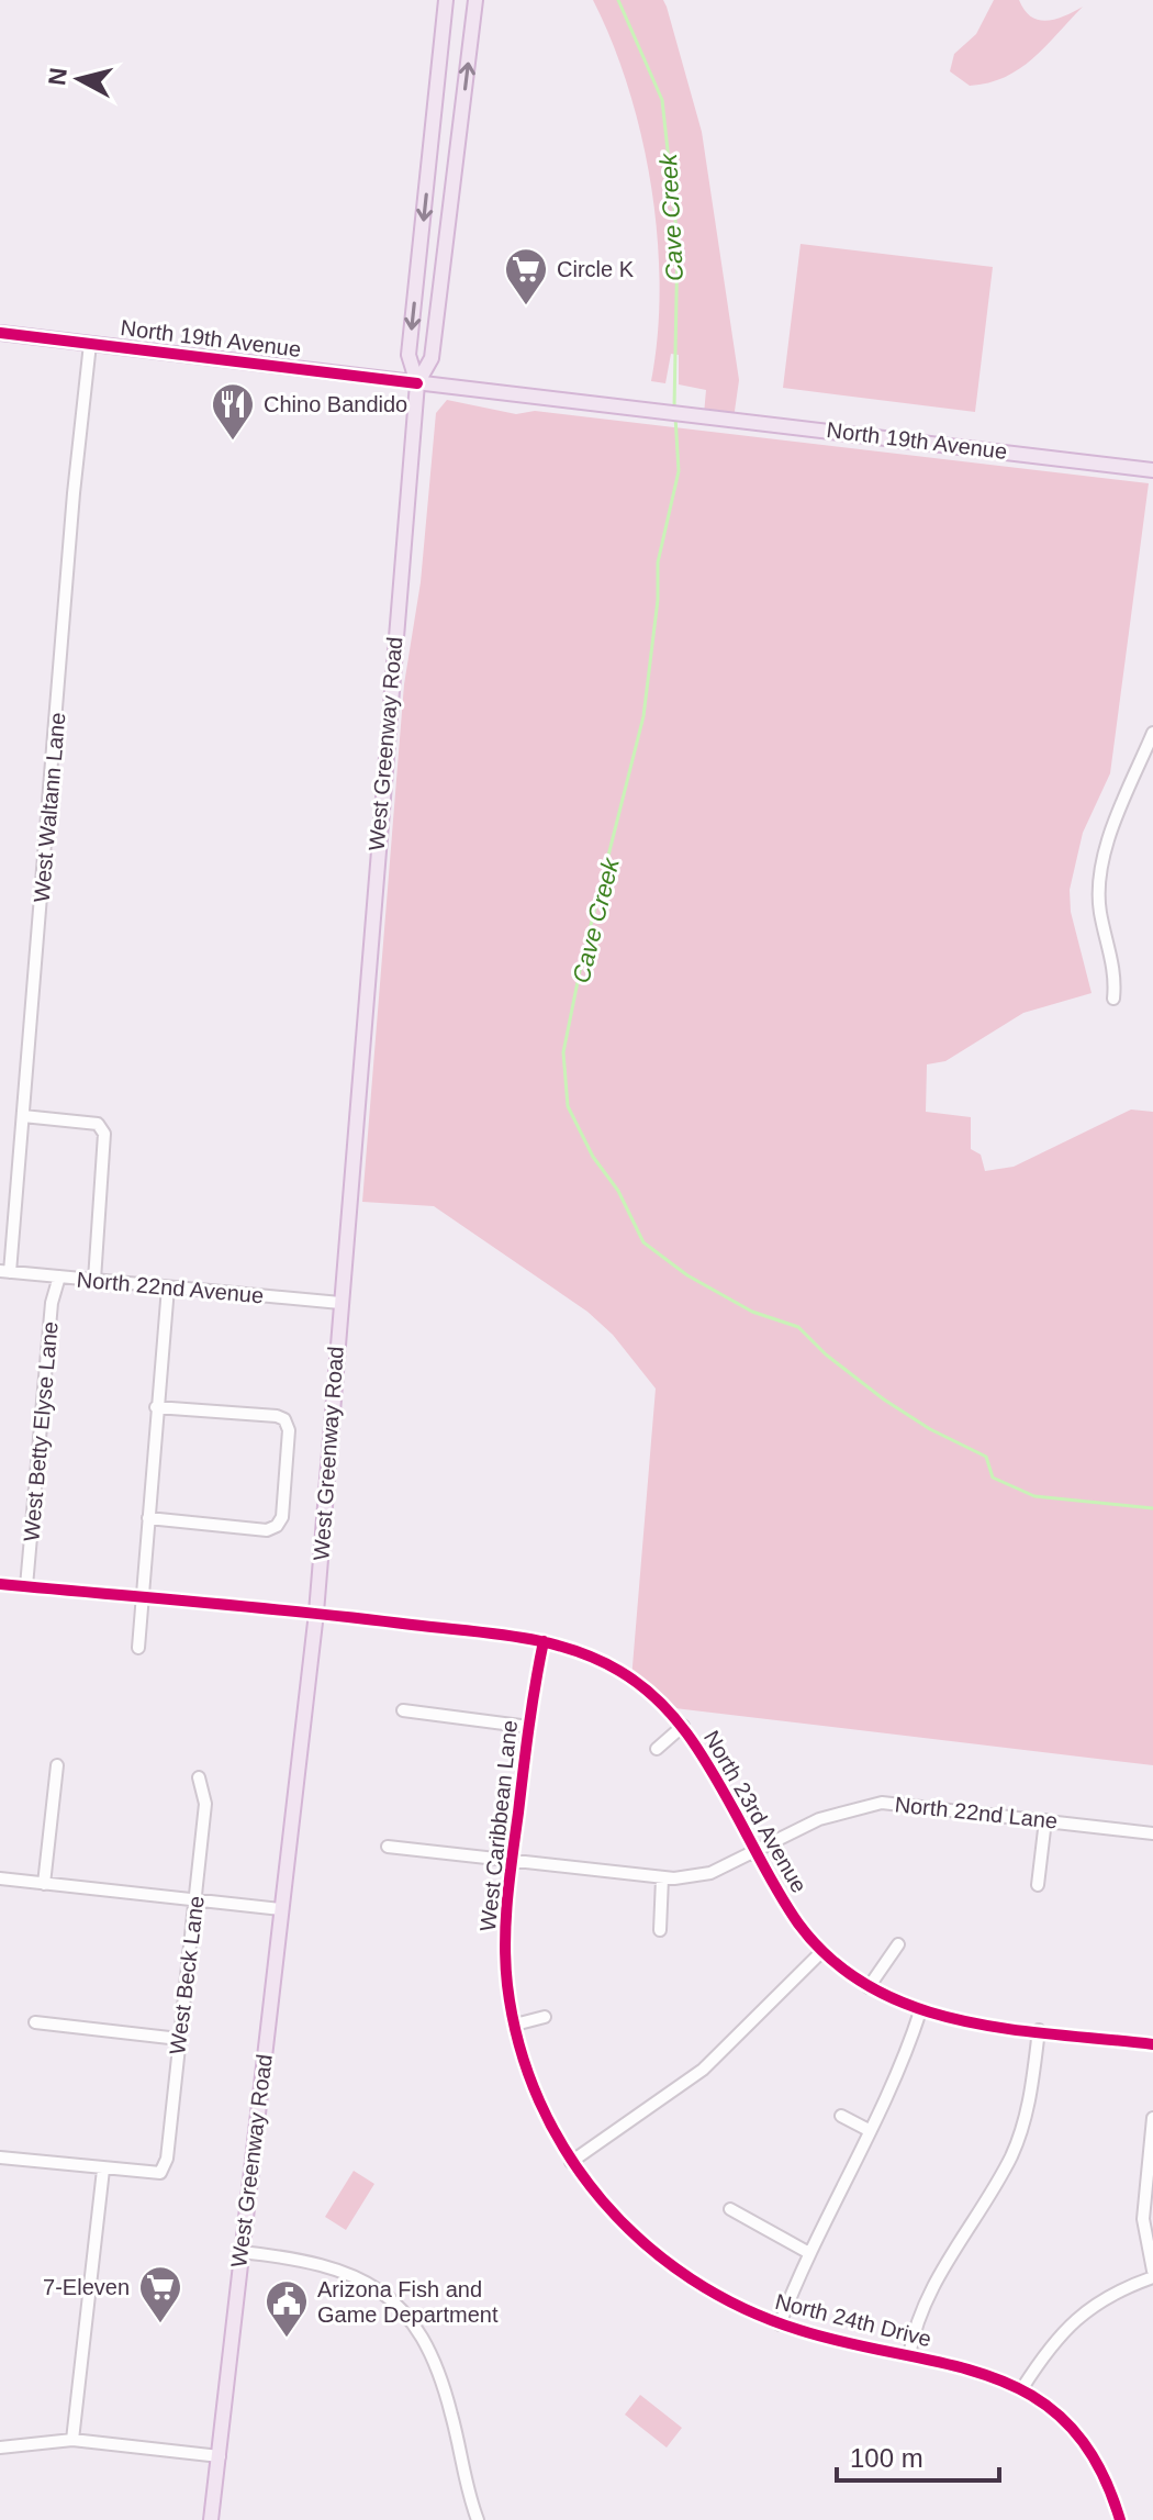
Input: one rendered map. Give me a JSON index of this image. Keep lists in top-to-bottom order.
{
  "streets": {
    "main road": ["North 19th Avenue", "West Greenway Road"],
    "street": [
      "West Waltann Lane",
      "North 22nd Avenue",
      "West Betty Elyse Lane",
      "North 23rd Avenue",
      "North 22nd Lane",
      "West Caribbean Lane",
      "West Beck Lane",
      "North 24th Drive"
    ]
  },
  "crossings": [
    ["North 19th Avenue", "West Greenway Road"],
    ["North 19th Avenue", "West Waltann Lane"],
    ["West Greenway Road", "North 22nd Avenue"],
    ["West Greenway Road", "North 23rd Avenue"],
    ["West Waltann Lane", "North 22nd Avenue"],
    ["North 22nd Avenue", "West Betty Elyse Lane"],
    ["West Betty Elyse Lane", "North 23rd Avenue"],
    ["North 23rd Avenue", "North 22nd Lane"],
    ["North 23rd Avenue", "West Caribbean Lane"],
    ["North 22nd Lane", "West Caribbean Lane"],
    ["West Caribbean Lane", "North 24th Drive"]
  ],
  "water": ["Cave Creek"],
  "places": {
    "supermarket": ["Circle K", "7-Eleven"],
    "restaurant": ["Chino Bandido"],
    "public building": ["Arizona Fish and Game Department"]
  },
  "scale_bar": "100 m",
  "north": "left"
}
